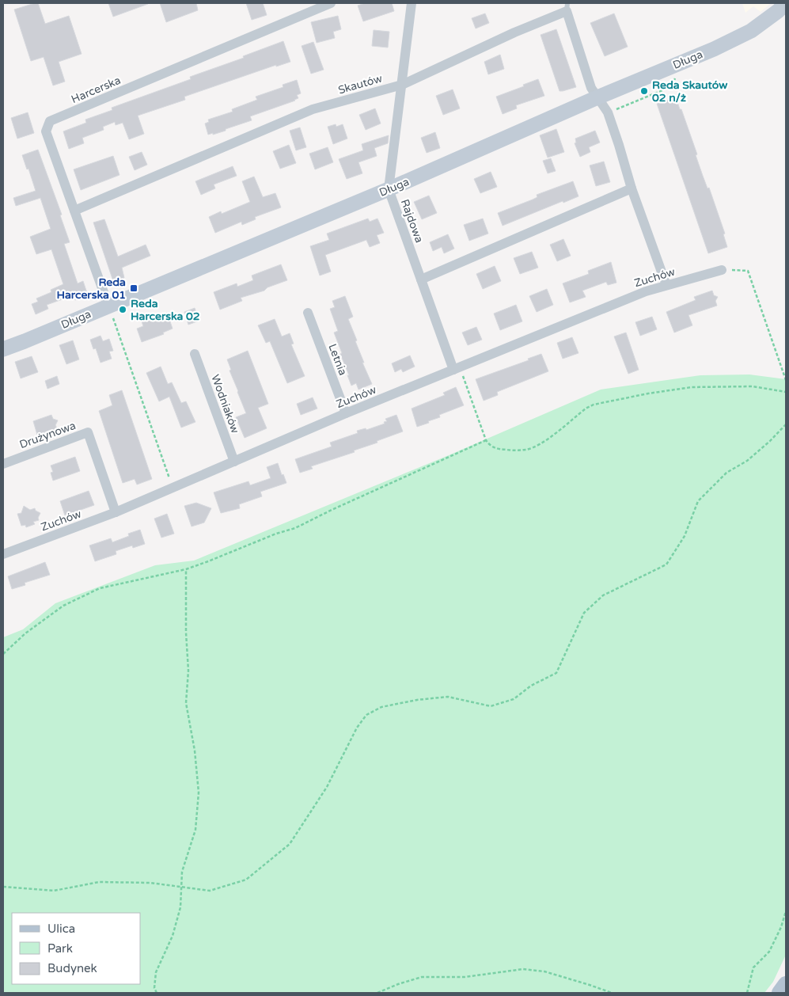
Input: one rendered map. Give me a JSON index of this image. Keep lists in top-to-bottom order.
{
  "streets": {
    "street": [
      "Długa",
      "Skautów",
      "Harcerska",
      "Rajdowa",
      "Zuchów",
      "Letnia",
      "Wodniaków",
      "Drużynowa"
    ]
  },
  "crossings": [
    ["Długa", "Skautów"],
    ["Długa", "Harcerska"],
    ["Długa", "Rajdowa"],
    ["Skautów", "Harcerska"],
    ["Skautów", "Rajdowa"],
    ["Skautów", "Zuchów"],
    ["Rajdowa", "Zuchów"],
    ["Zuchów", "Letnia"],
    ["Zuchów", "Wodniaków"],
    ["Zuchów", "Drużynowa"]
  ],
  "places": {
    "other": ["Reda Skautów 02 n/ż", "Reda Harcerska 02"],
    "transit": ["Reda Harcerska 01"]
  },
  "legend": ["Ulica", "Park", "Budynek"]
}
